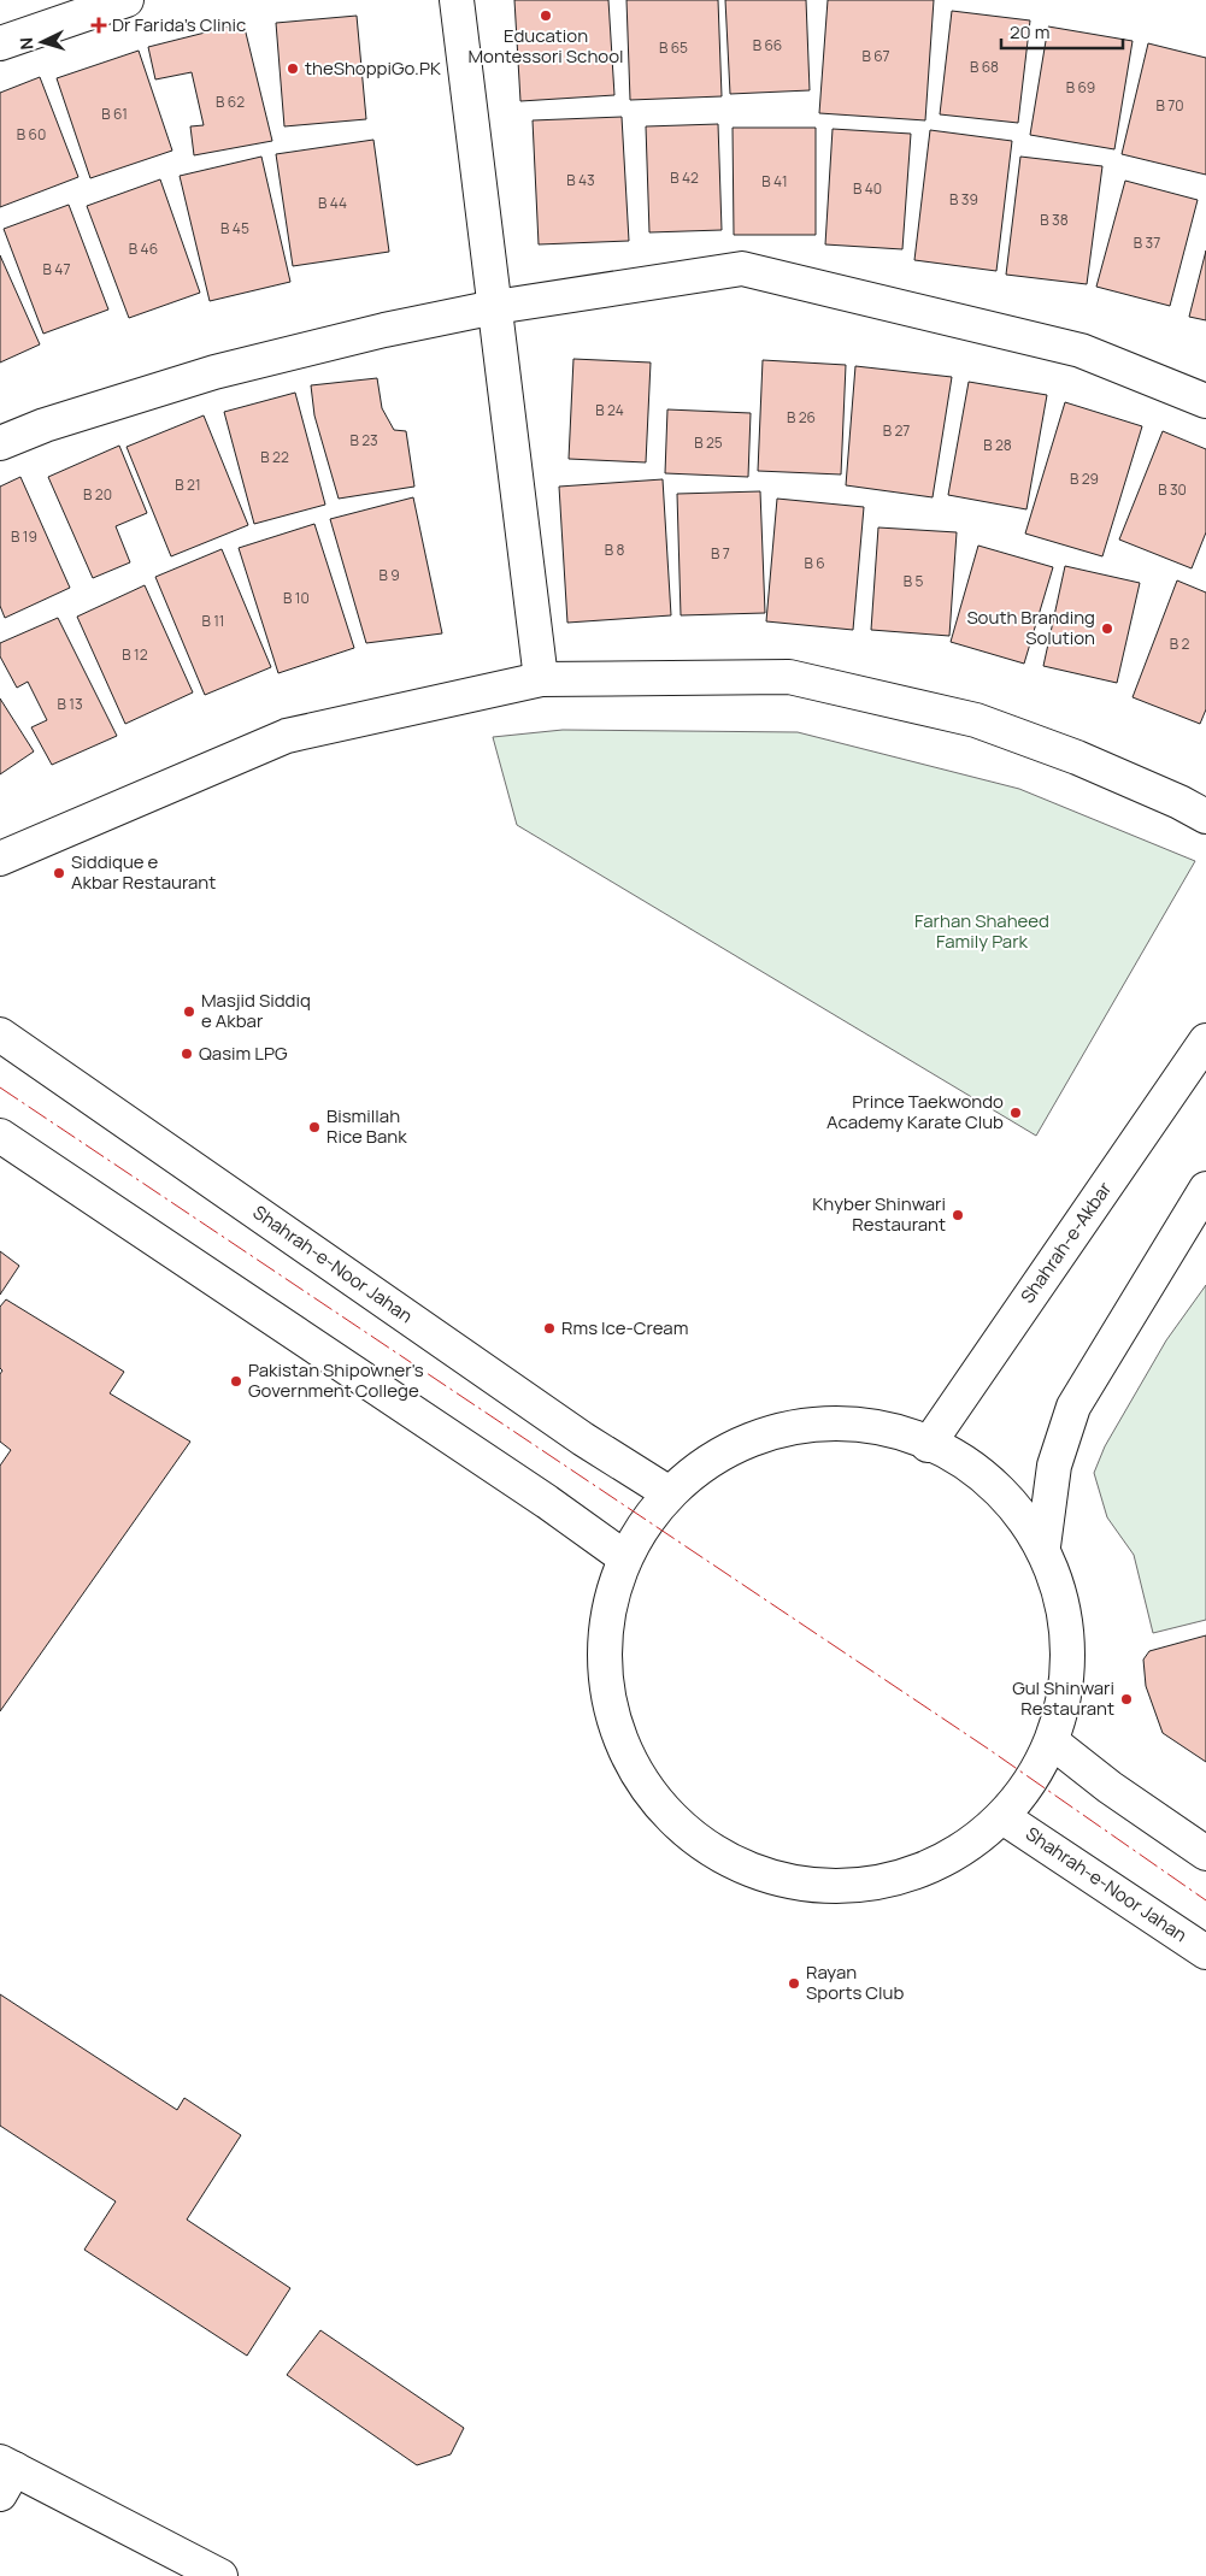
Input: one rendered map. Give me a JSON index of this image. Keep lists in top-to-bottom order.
{
  "streets": {
    "main road": ["Shahrah-e-Akbar", "Shahrah-e-Noor Jahan"]
  },
  "parks": ["Farhan Shaheed Family Park"],
  "places": {
    "other": [
      "Education Montessori School",
      "theShoppiGo.PK",
      "South Branding Solution",
      "Siddique e Akbar Restaurant",
      "Masjid Siddiq e Akbar",
      "Qasim LPG",
      "Prince Taekwondo Academy Karate Club",
      "Bismillah Rice Bank",
      "Khyber Shinwari Restaurant",
      "Rms Ice-Cream",
      "Pakistan Shipowner's Government College",
      "Gul Shinwari Restaurant",
      "Rayan Sports Club"
    ],
    "health": ["Dr Farida's Clinic"]
  },
  "house_numbers": [
    "B 66",
    "B 65",
    "B 67",
    "B 68",
    "B 69",
    "B 62",
    "B 70",
    "B 61",
    "B 60",
    "B 42",
    "B 43",
    "B 41",
    "B 40",
    "B 39",
    "B 44",
    "B 38",
    "B 45",
    "B 37",
    "B 46",
    "B 47",
    "B 24",
    "B 26",
    "B 27",
    "B 23",
    "B 25",
    "B 28",
    "B 22",
    "B 29",
    "B 21",
    "B 30",
    "B 20",
    "B 19",
    "B 8",
    "B 7",
    "B 6",
    "B 9",
    "B 5",
    "B 10",
    "B 11",
    "B 2",
    "B 12",
    "B 13"
  ],
  "scale_bar": "20 m",
  "north": "left"
}
